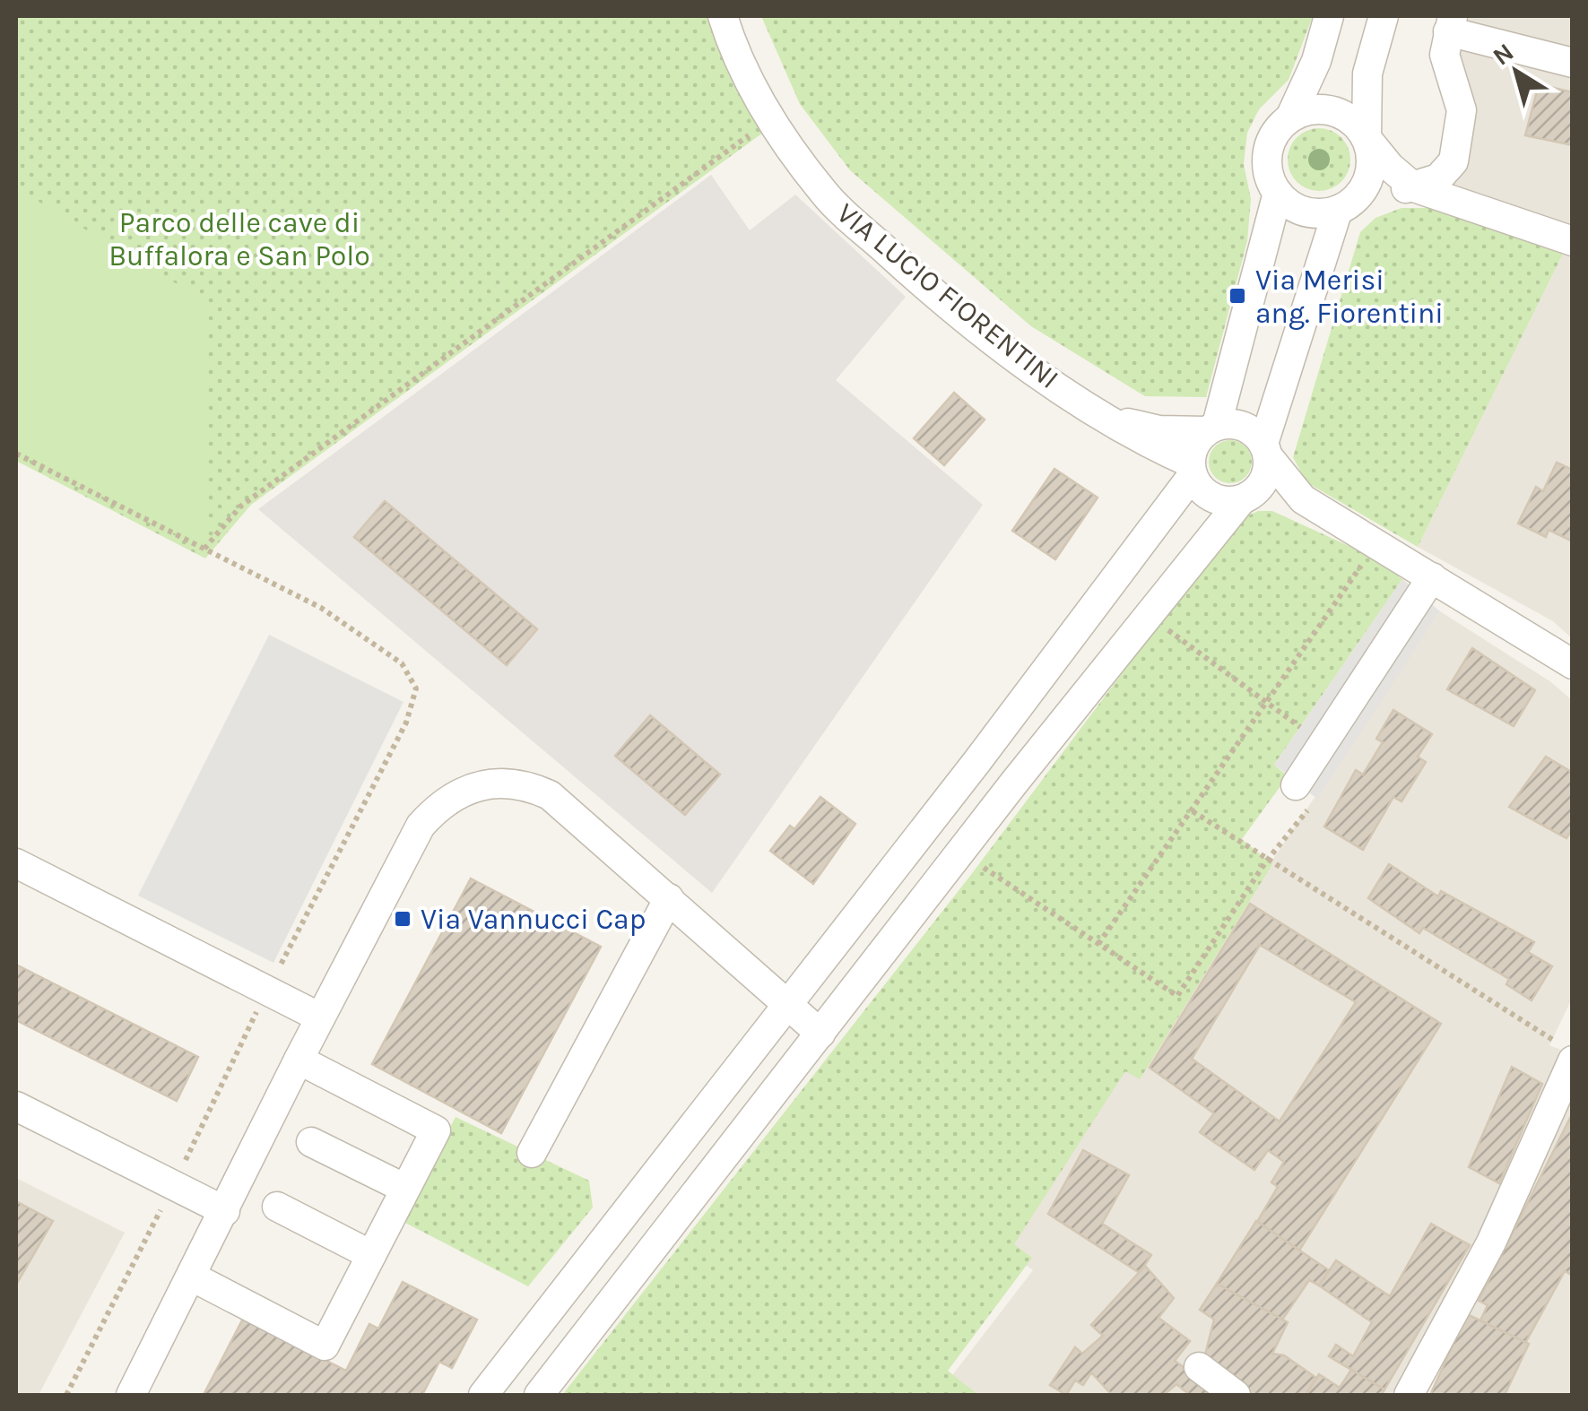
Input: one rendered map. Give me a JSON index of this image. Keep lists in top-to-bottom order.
{
  "streets": {
    "street": ["VIA LUCIO FIORENTINI"]
  },
  "parks": ["Parco delle cave di Buffalora e San Polo"],
  "places": {
    "transit": ["Via Merisi ang. Fiorentini", "Via Vannucci Cap"]
  },
  "north": "top left"
}
